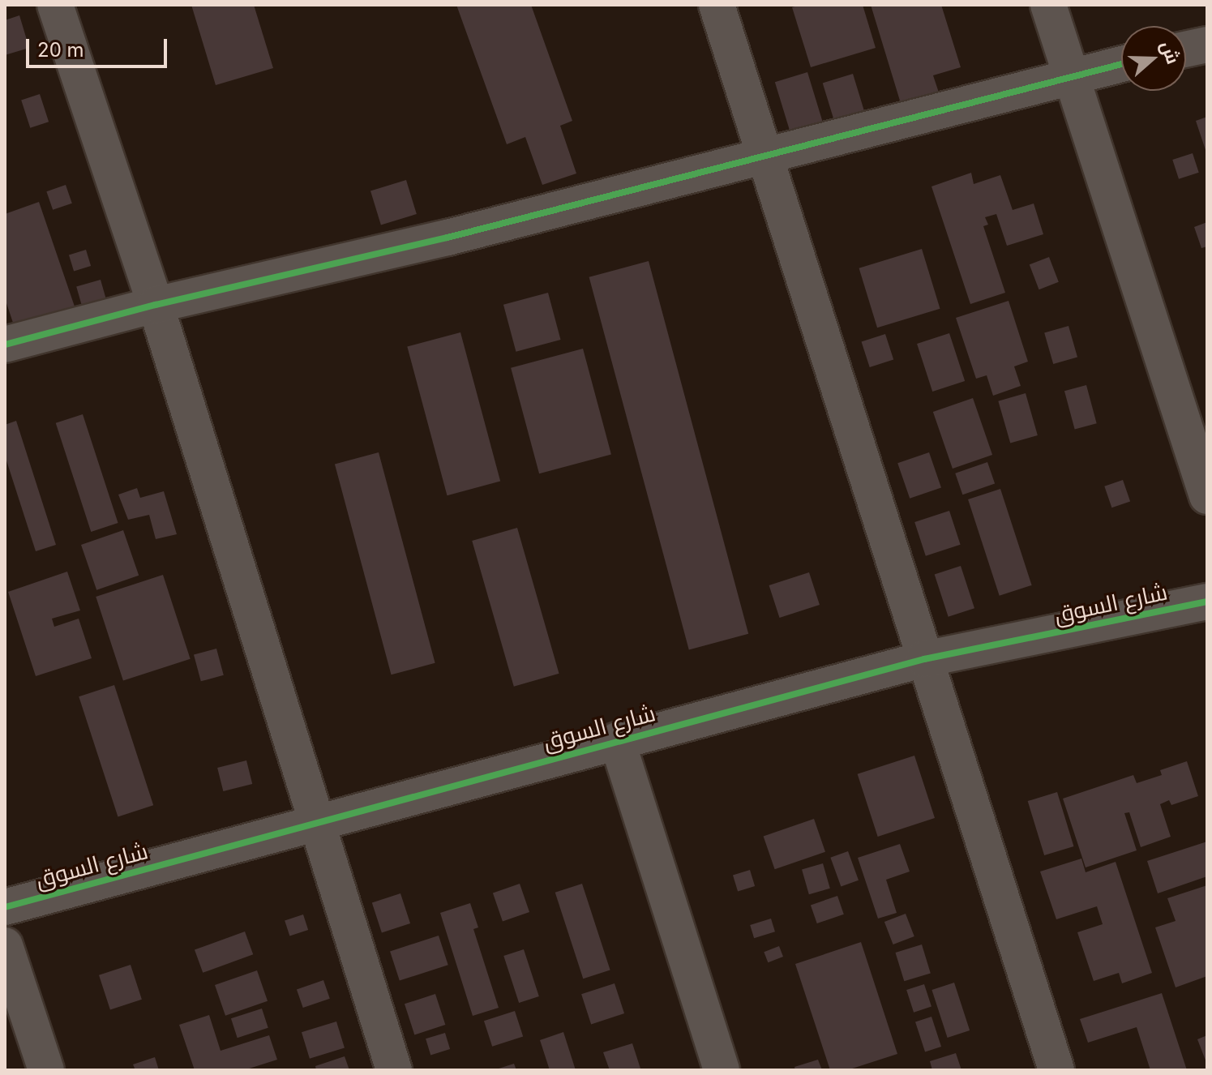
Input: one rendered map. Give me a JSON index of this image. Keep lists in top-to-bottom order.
{
  "streets": {
    "street": ["شارع السوق"]
  },
  "scale_bar": "20 m",
  "north": "right"
}
